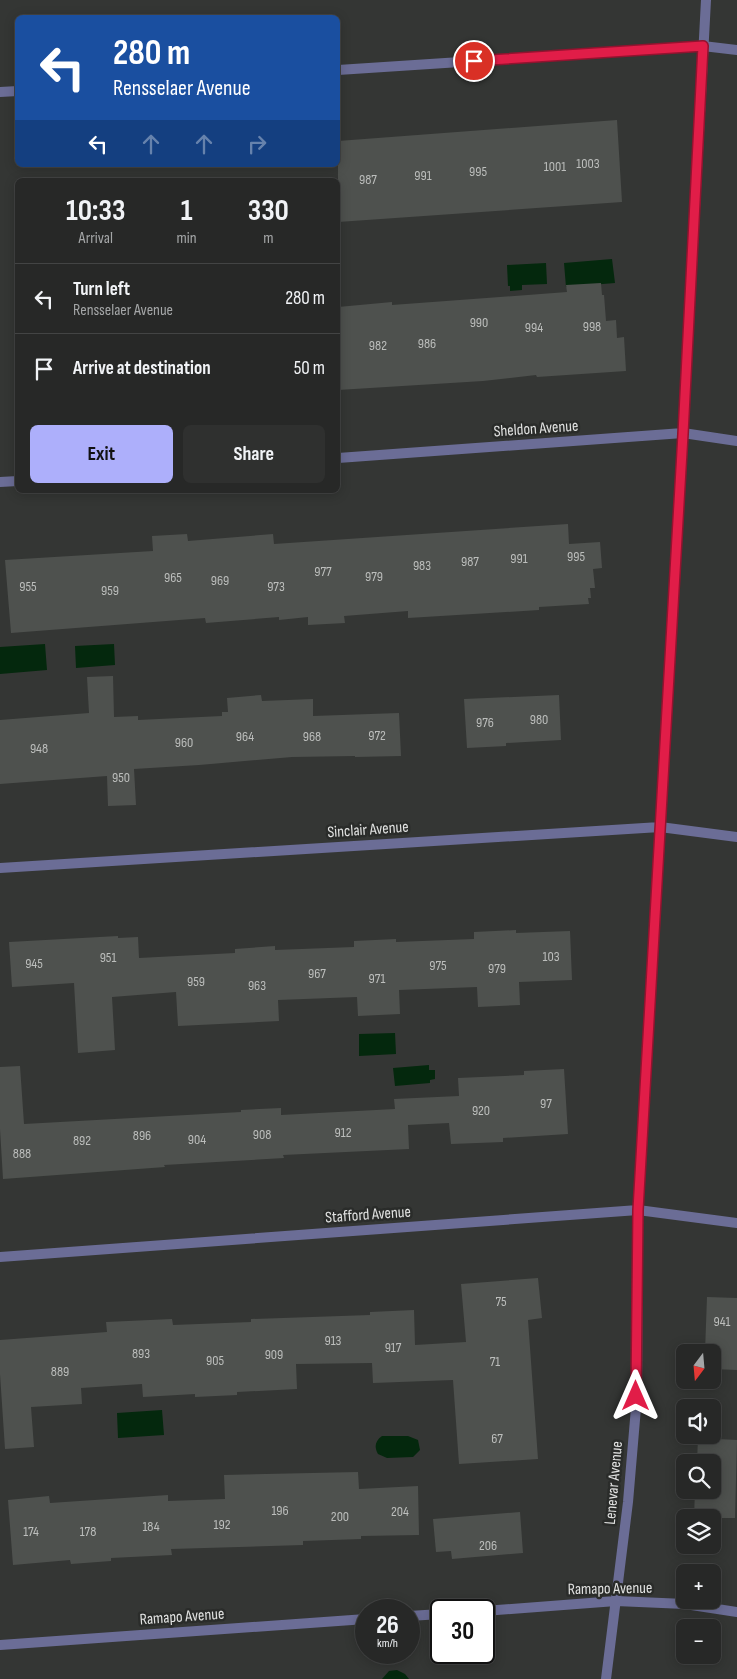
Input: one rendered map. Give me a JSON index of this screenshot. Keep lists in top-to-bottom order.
{
  "streets": {
    "street": [
      "Sheldon Avenue",
      "Sinclair Avenue",
      "Stafford Avenue",
      "Lenevar Avenue",
      "Ramapo Avenue"
    ]
  },
  "crossings": [
    ["Sheldon Avenue", "Lenevar Avenue"],
    ["Sinclair Avenue", "Lenevar Avenue"],
    ["Stafford Avenue", "Lenevar Avenue"],
    ["Lenevar Avenue", "Ramapo Avenue"]
  ],
  "house_numbers": [
    "1003",
    "1001",
    "995",
    "991",
    "987",
    "990",
    "998",
    "994",
    "986",
    "982",
    "995",
    "991",
    "987",
    "983",
    "977",
    "979",
    "965",
    "969",
    "955",
    "973",
    "959",
    "980",
    "976",
    "972",
    "964",
    "968",
    "960",
    "948",
    "950",
    "103",
    "951",
    "945",
    "975",
    "979",
    "967",
    "971",
    "959",
    "963",
    "97",
    "920",
    "912",
    "908",
    "896",
    "904",
    "892",
    "888",
    "75",
    "941",
    "913",
    "917",
    "893",
    "909",
    "905",
    "71",
    "889",
    "67",
    "196",
    "204",
    "200",
    "192",
    "184",
    "174",
    "178",
    "206"
  ],
  "north": "bottom",
  "page": {
    "turn": ["280 m", "Rensselaer Avenue"],
    "eta": [
      "10:33",
      "Arrival",
      "1",
      "min",
      "330",
      "m"
    ],
    "list": [
      {
        "name": "Turn left",
        "note": "Rensselaer Avenue",
        "value": "280 m"
      },
      {
        "name": "Arrive at destination",
        "value": "50 m"
      }
    ],
    "buttons": ["Exit", "Share"],
    "map_buttons": ["+", "−"],
    "speed": "26 km/h",
    "limit": "30"
  }
}
